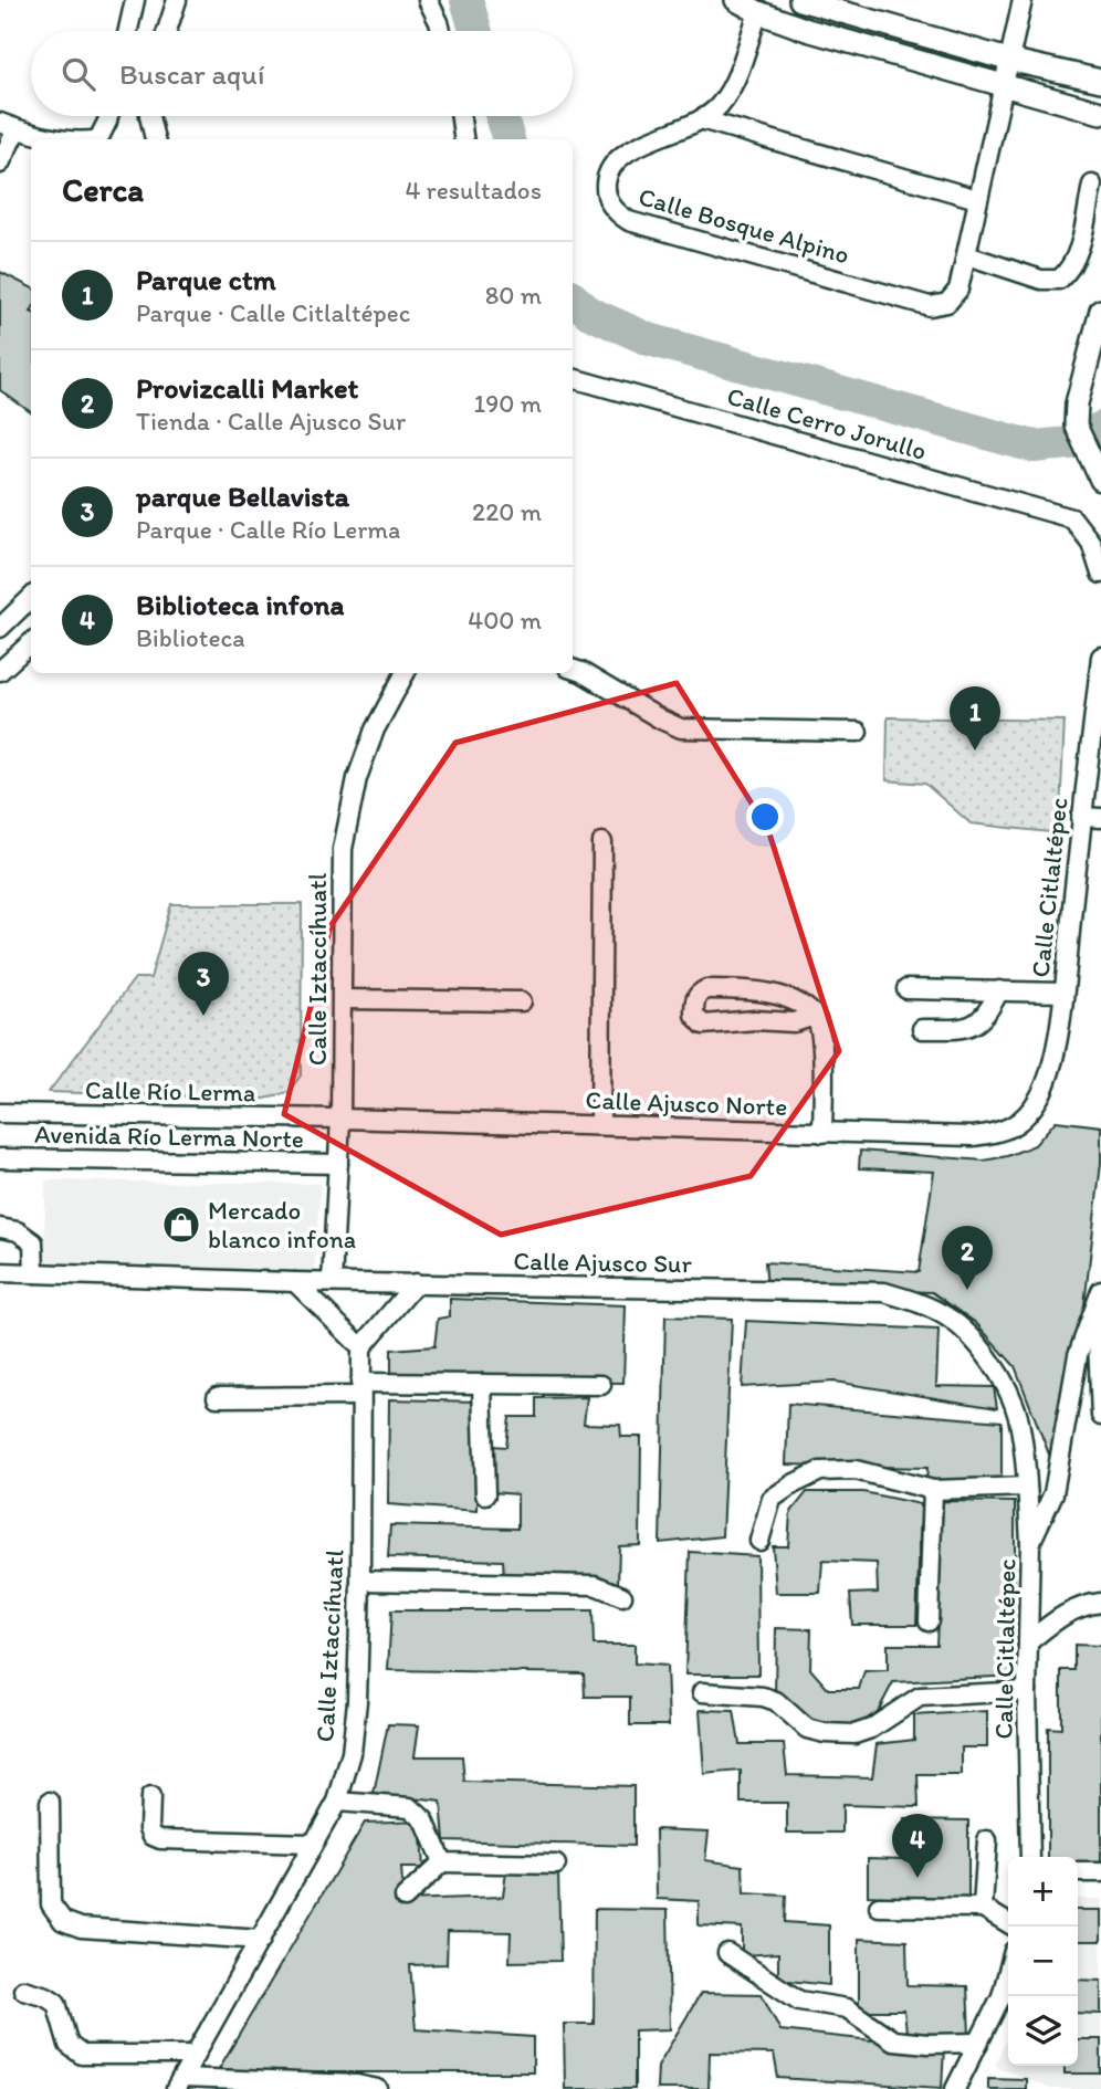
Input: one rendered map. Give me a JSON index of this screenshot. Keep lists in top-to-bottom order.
{
  "streets": {
    "street": [
      "Calle Bosque Alpino",
      "Calle Cerro Jorullo",
      "Calle Citlaltépec",
      "Calle Iztaccíhuatl",
      "Calle Río Lerma",
      "Calle Ajusco Norte",
      "Avenida Río Lerma Norte",
      "Calle Ajusco Sur"
    ]
  },
  "crossings": [
    ["Calle Citlaltépec", "Calle Ajusco Norte"],
    ["Calle Citlaltépec", "Calle Ajusco Sur"],
    ["Calle Iztaccíhuatl", "Calle Río Lerma"],
    ["Calle Iztaccíhuatl", "Calle Ajusco Norte"],
    ["Calle Iztaccíhuatl", "Avenida Río Lerma Norte"],
    ["Calle Iztaccíhuatl", "Calle Ajusco Sur"],
    ["Calle Río Lerma", "Calle Ajusco Norte"]
  ],
  "places": {
    "shop": ["Mercado blanco infona"]
  },
  "page": {
    "search": "Buscar aquí",
    "heading": ["Cerca", "4 resultados"],
    "list": [
      {
        "mark": "1",
        "name": "Parque ctm",
        "note": "Parque · Calle Citlaltépec",
        "value": "80 m"
      },
      {
        "mark": "2",
        "name": "Provizcalli Market",
        "note": "Tienda · Calle Ajusco Sur",
        "value": "190 m"
      },
      {
        "mark": "3",
        "name": "parque Bellavista",
        "note": "Parque · Calle Río Lerma",
        "value": "220 m"
      },
      {
        "mark": "4",
        "name": "Biblioteca infona",
        "note": "Biblioteca",
        "value": "400 m"
      }
    ],
    "pins": [
      "1",
      "3",
      "2",
      "4"
    ],
    "map_buttons": ["+", "−"]
  }
}
